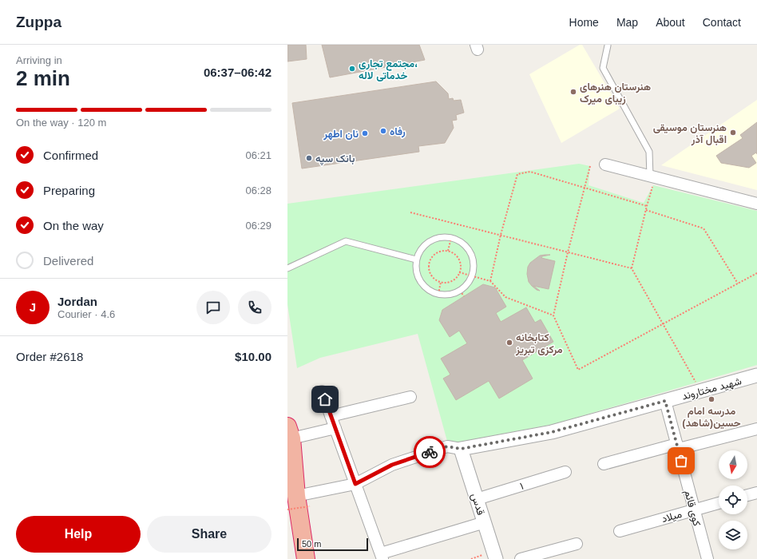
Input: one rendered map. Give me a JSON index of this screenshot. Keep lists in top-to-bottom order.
{
  "streets": {
    "street": [
      "شهید مختاروند",
      "۱",
      "قدس",
      "کوی قائم",
      "میلاد"
    ]
  },
  "crossings": [
    ["شهید مختاروند", "قدس"],
    ["شهید مختاروند", "کوی قائم"],
    ["۱", "قدس"],
    ["کوی قائم", "میلاد"]
  ],
  "places": [
    "مجتمع تجاری، خدماتی لاله",
    "هنرستان هنرهای زیبای میرک",
    "رفاه",
    "هنرستان موسیقی اقبال آذر",
    "نان اطهر",
    "بانک سپه",
    "کتابخانه مرکزى تبریز",
    "مدرسه امام حسین(شاهد)"
  ],
  "scale_bar": "50 m",
  "north": "bottom",
  "page": {
    "header": "Zuppa",
    "nav": [
      "Home",
      "Map",
      "About",
      "Contact"
    ],
    "heading": ["2 min", "Arriving in", "06:37–06:42"],
    "panel": [
      "Jordan",
      "Courier · 4.6",
      "Order #2618",
      "$10.00"
    ],
    "bar": "On the way · 120 m",
    "list": [
      ["Confirmed", "06:21"],
      ["Preparing", "06:28"],
      ["On the way", "06:29"],
      "Delivered"
    ],
    "round": "J",
    "buttons": ["Help", "Share"],
    "scale": "50 m"
  }
}
